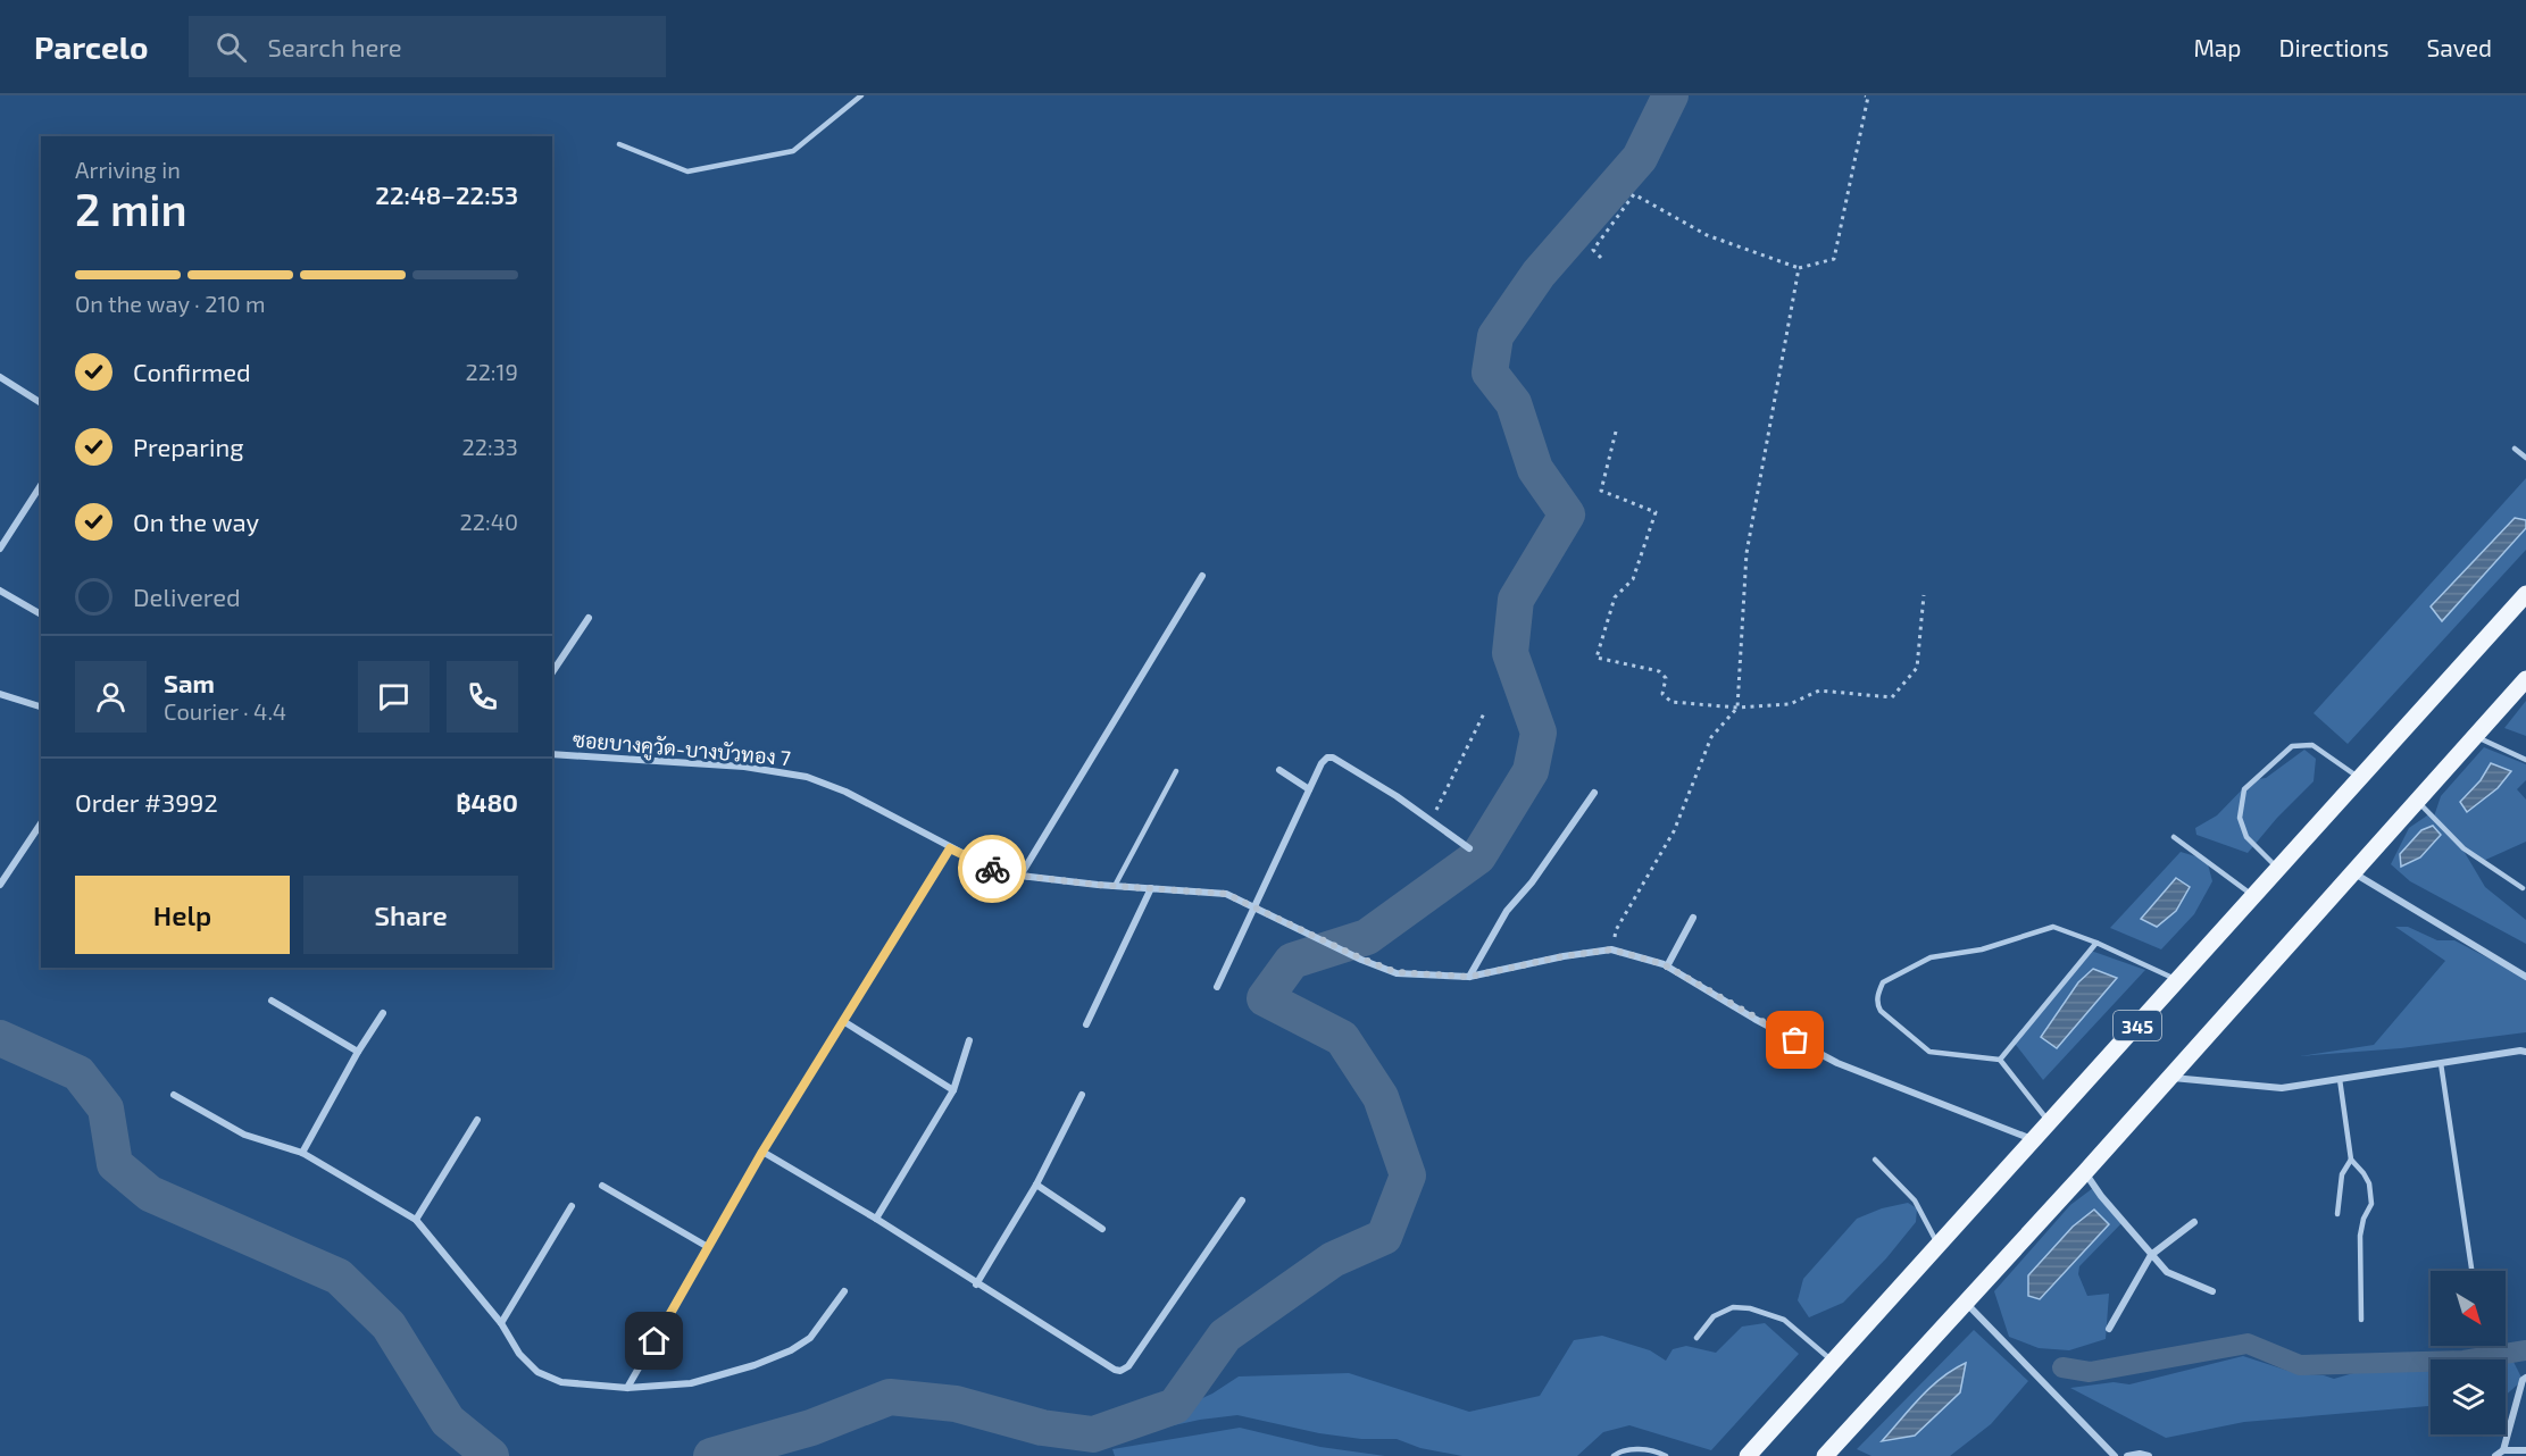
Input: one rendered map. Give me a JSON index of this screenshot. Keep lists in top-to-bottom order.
{
  "streets": {
    "main road": ["345"],
    "street": ["ซอยบางคูวัด-บางบัวทอง 7"]
  },
  "crossings": [
    ["ซอยบางคูวัด-บางบัวทอง 7", "345"]
  ],
  "north": "bottom right",
  "page": {
    "header": "Parcelo",
    "search": "Search here",
    "nav": ["Map", "Directions", "Saved"],
    "heading": ["2 min", "Arriving in", "22:48–22:53"],
    "panel": [
      "Sam",
      "Courier · 4.4",
      "Order #3992",
      "฿480"
    ],
    "bar": "On the way · 210 m",
    "list": [
      ["Confirmed", "22:19"],
      ["Preparing", "22:33"],
      ["On the way", "22:40"],
      "Delivered"
    ],
    "buttons": ["Help", "Share"]
  }
}
